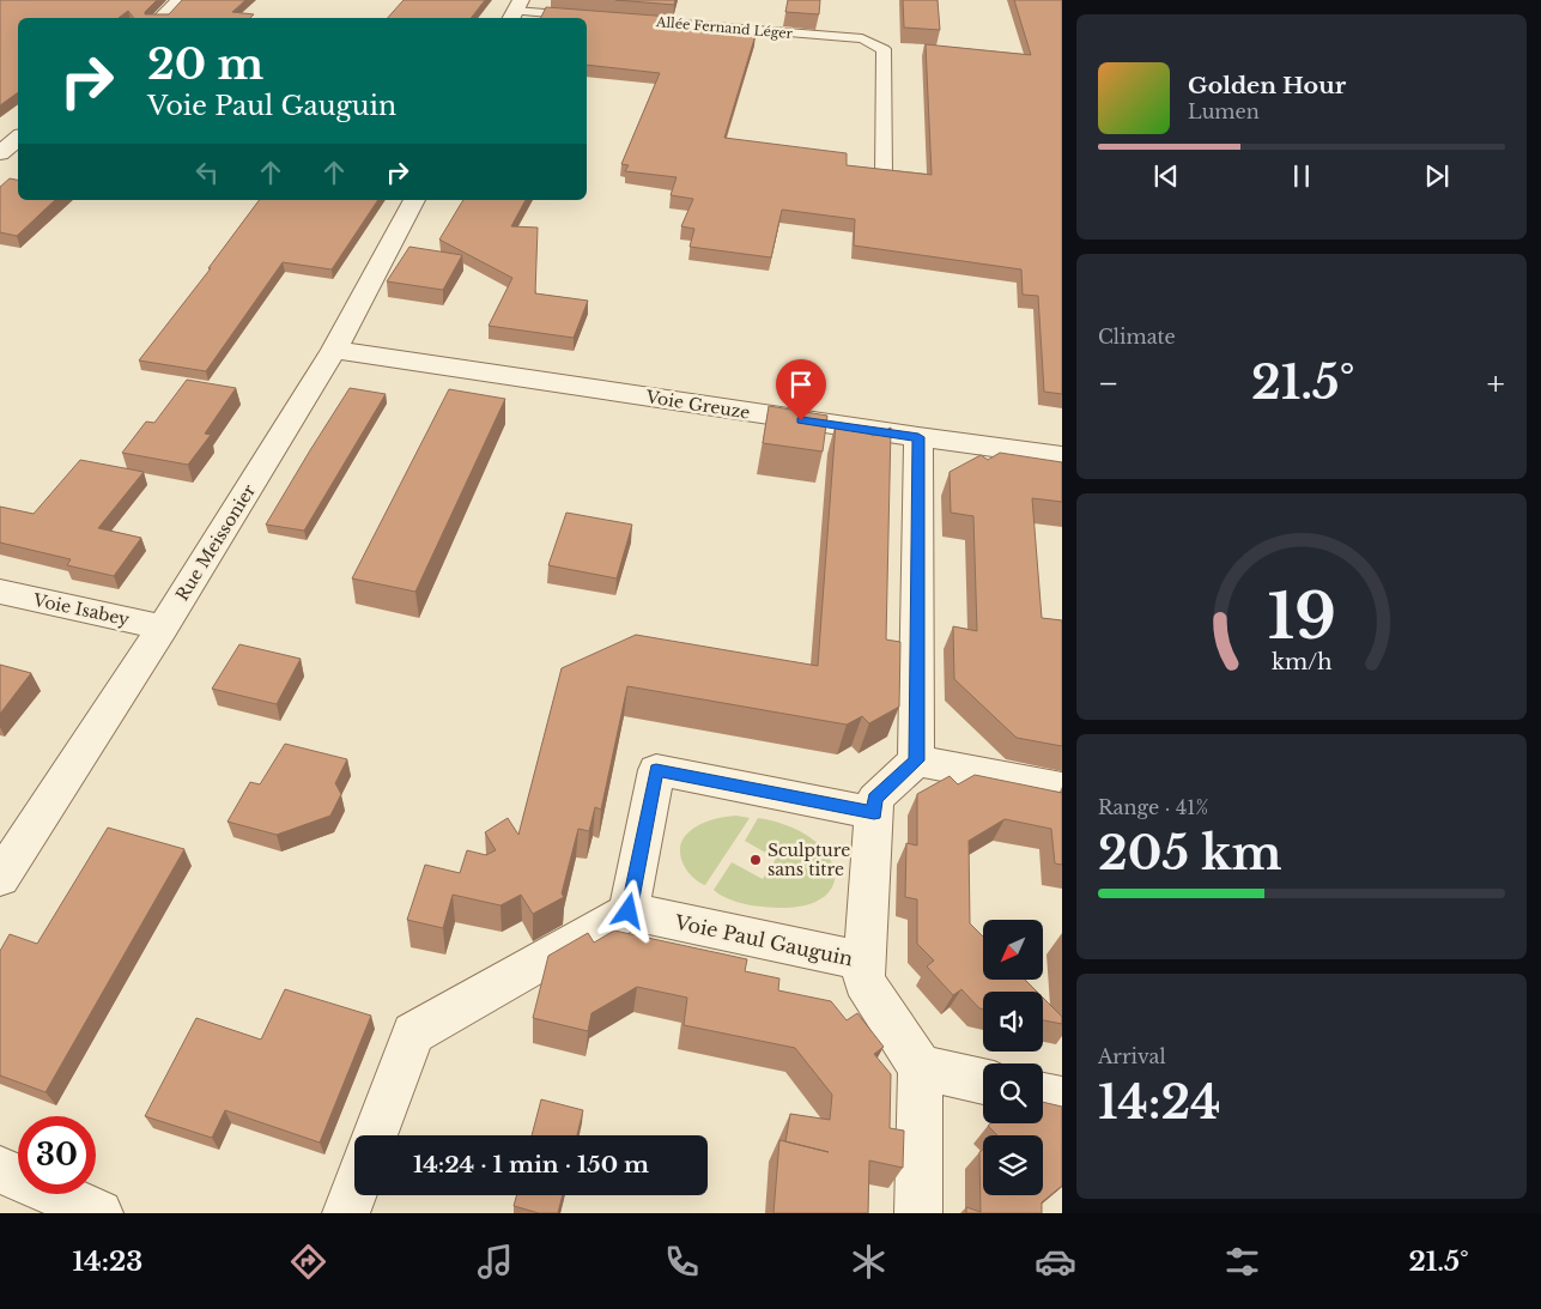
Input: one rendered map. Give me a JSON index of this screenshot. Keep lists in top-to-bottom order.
{
  "streets": {
    "street": [
      "Voie Greuze",
      "Rue Meissonier",
      "Voie Isabey",
      "Voie Paul Gauguin"
    ],
    "lane": ["Allée Fernand Léger"]
  },
  "crossings": [
    ["Voie Greuze", "Rue Meissonier"],
    ["Rue Meissonier", "Voie Isabey"]
  ],
  "places": ["Sculpture sans titre"],
  "north": "bottom left",
  "page": {
    "turn": ["20 m", "Voie Paul Gauguin"],
    "song": ["Golden Hour", "Lumen"],
    "tile": [
      "Climate",
      ["Range · 41%", "205 km"],
      ["Arrival", "14:24"]
    ],
    "heat": ["−", "21.5°", "+"],
    "limit": "30",
    "trip": "14:24 · 1 min · 150 m",
    "tabs": ["14:23", "21.5°"],
    "gauge": ["19", "km/h"]
  }
}
